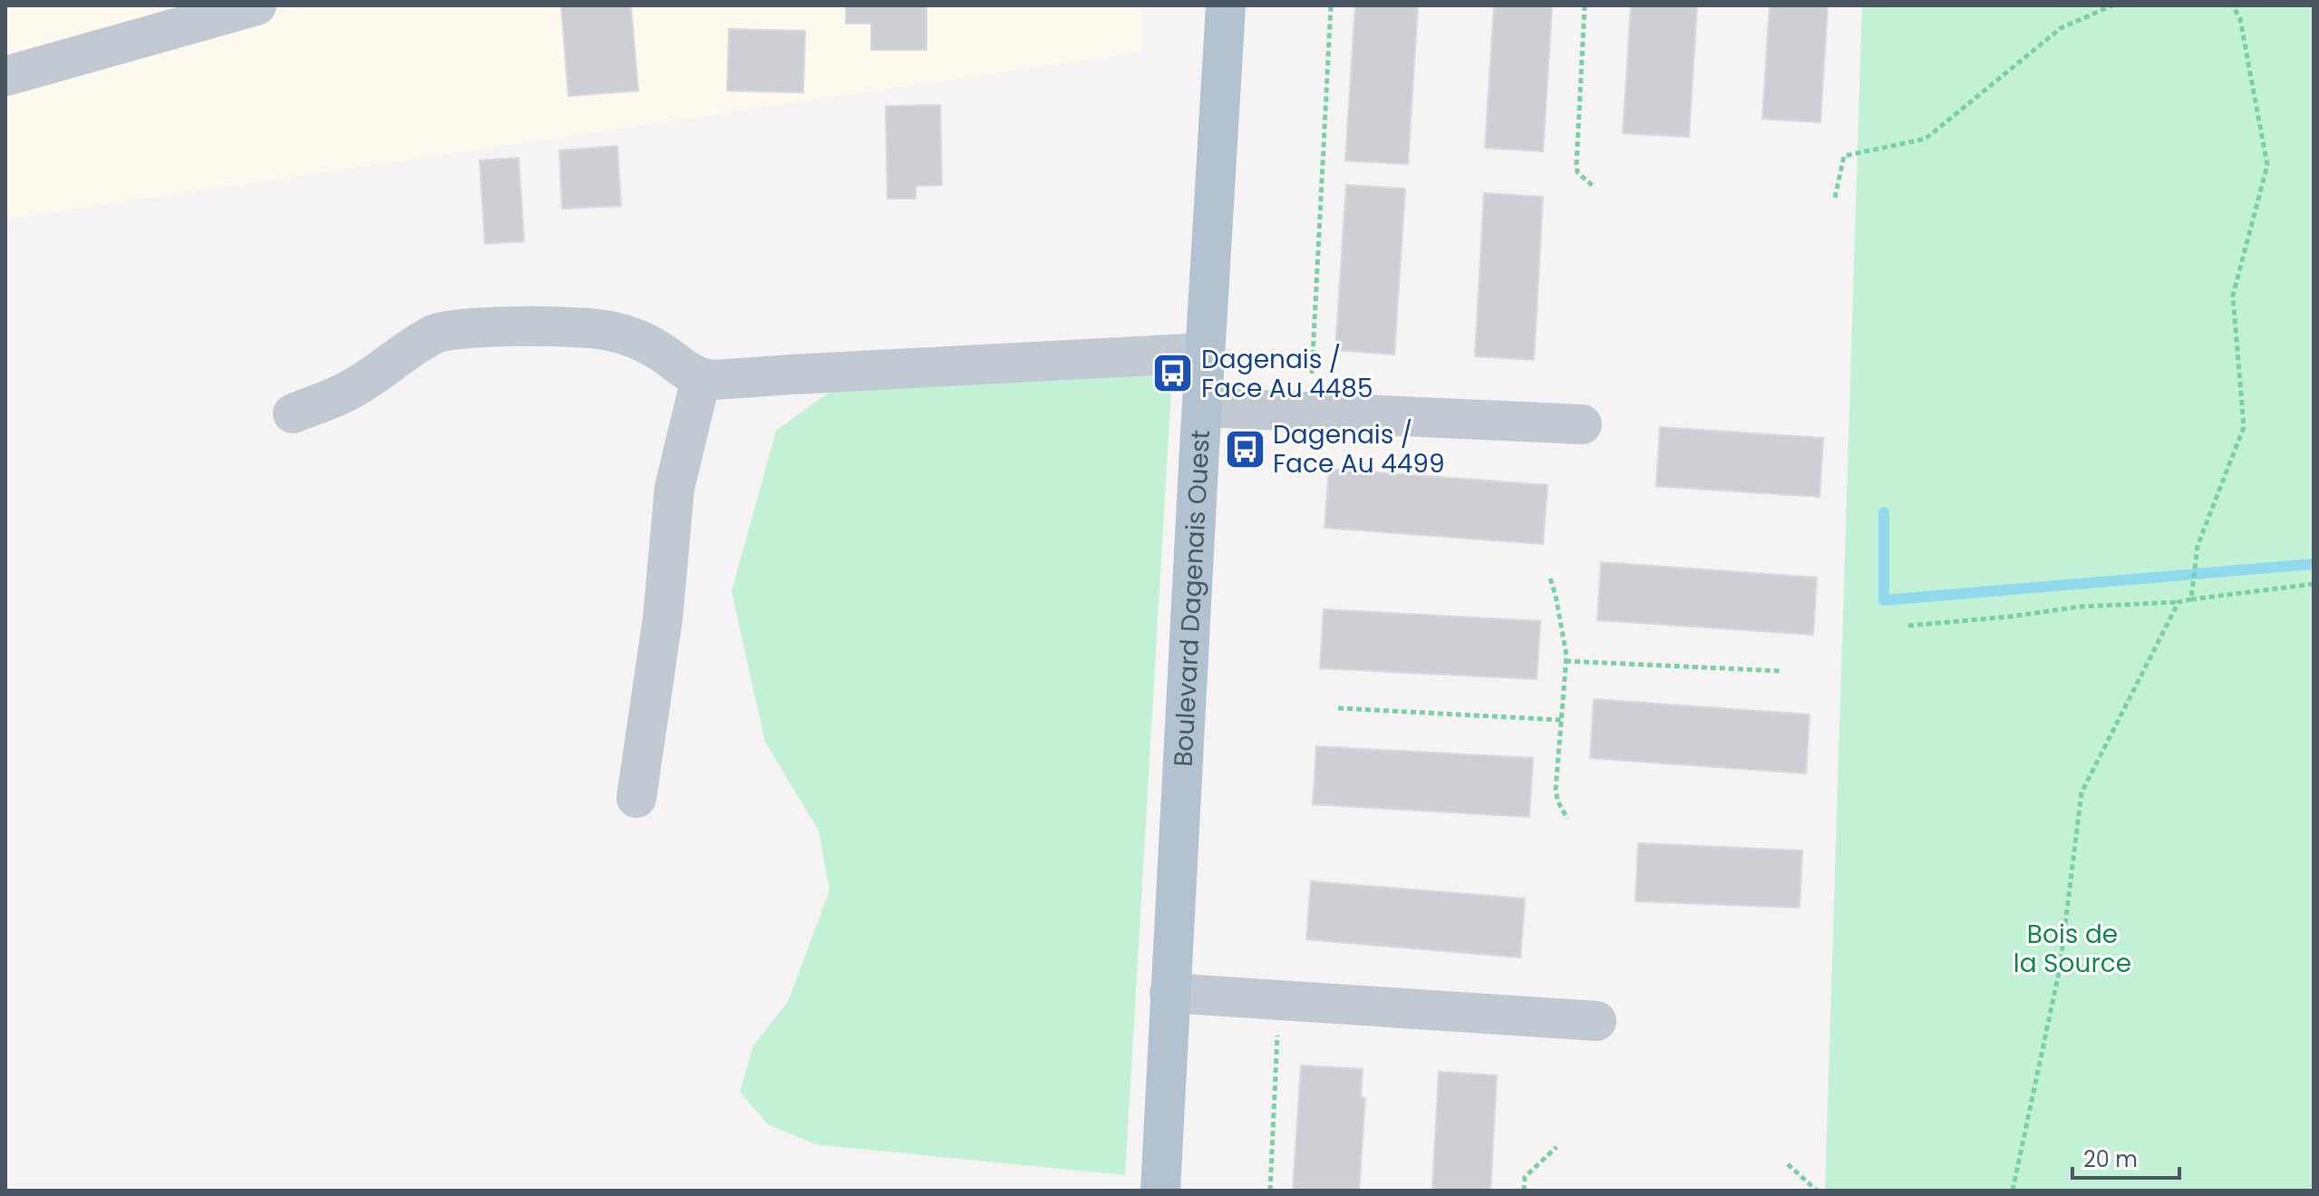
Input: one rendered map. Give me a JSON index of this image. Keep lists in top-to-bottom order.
{
  "streets": {
    "main road": ["Boulevard Dagenais Ouest"]
  },
  "parks": ["Bois de la Source"],
  "places": {
    "bus stop": ["Dagenais / Face Au 4485", "Dagenais / Face Au 4499"]
  },
  "scale_bar": "20 m"
}
